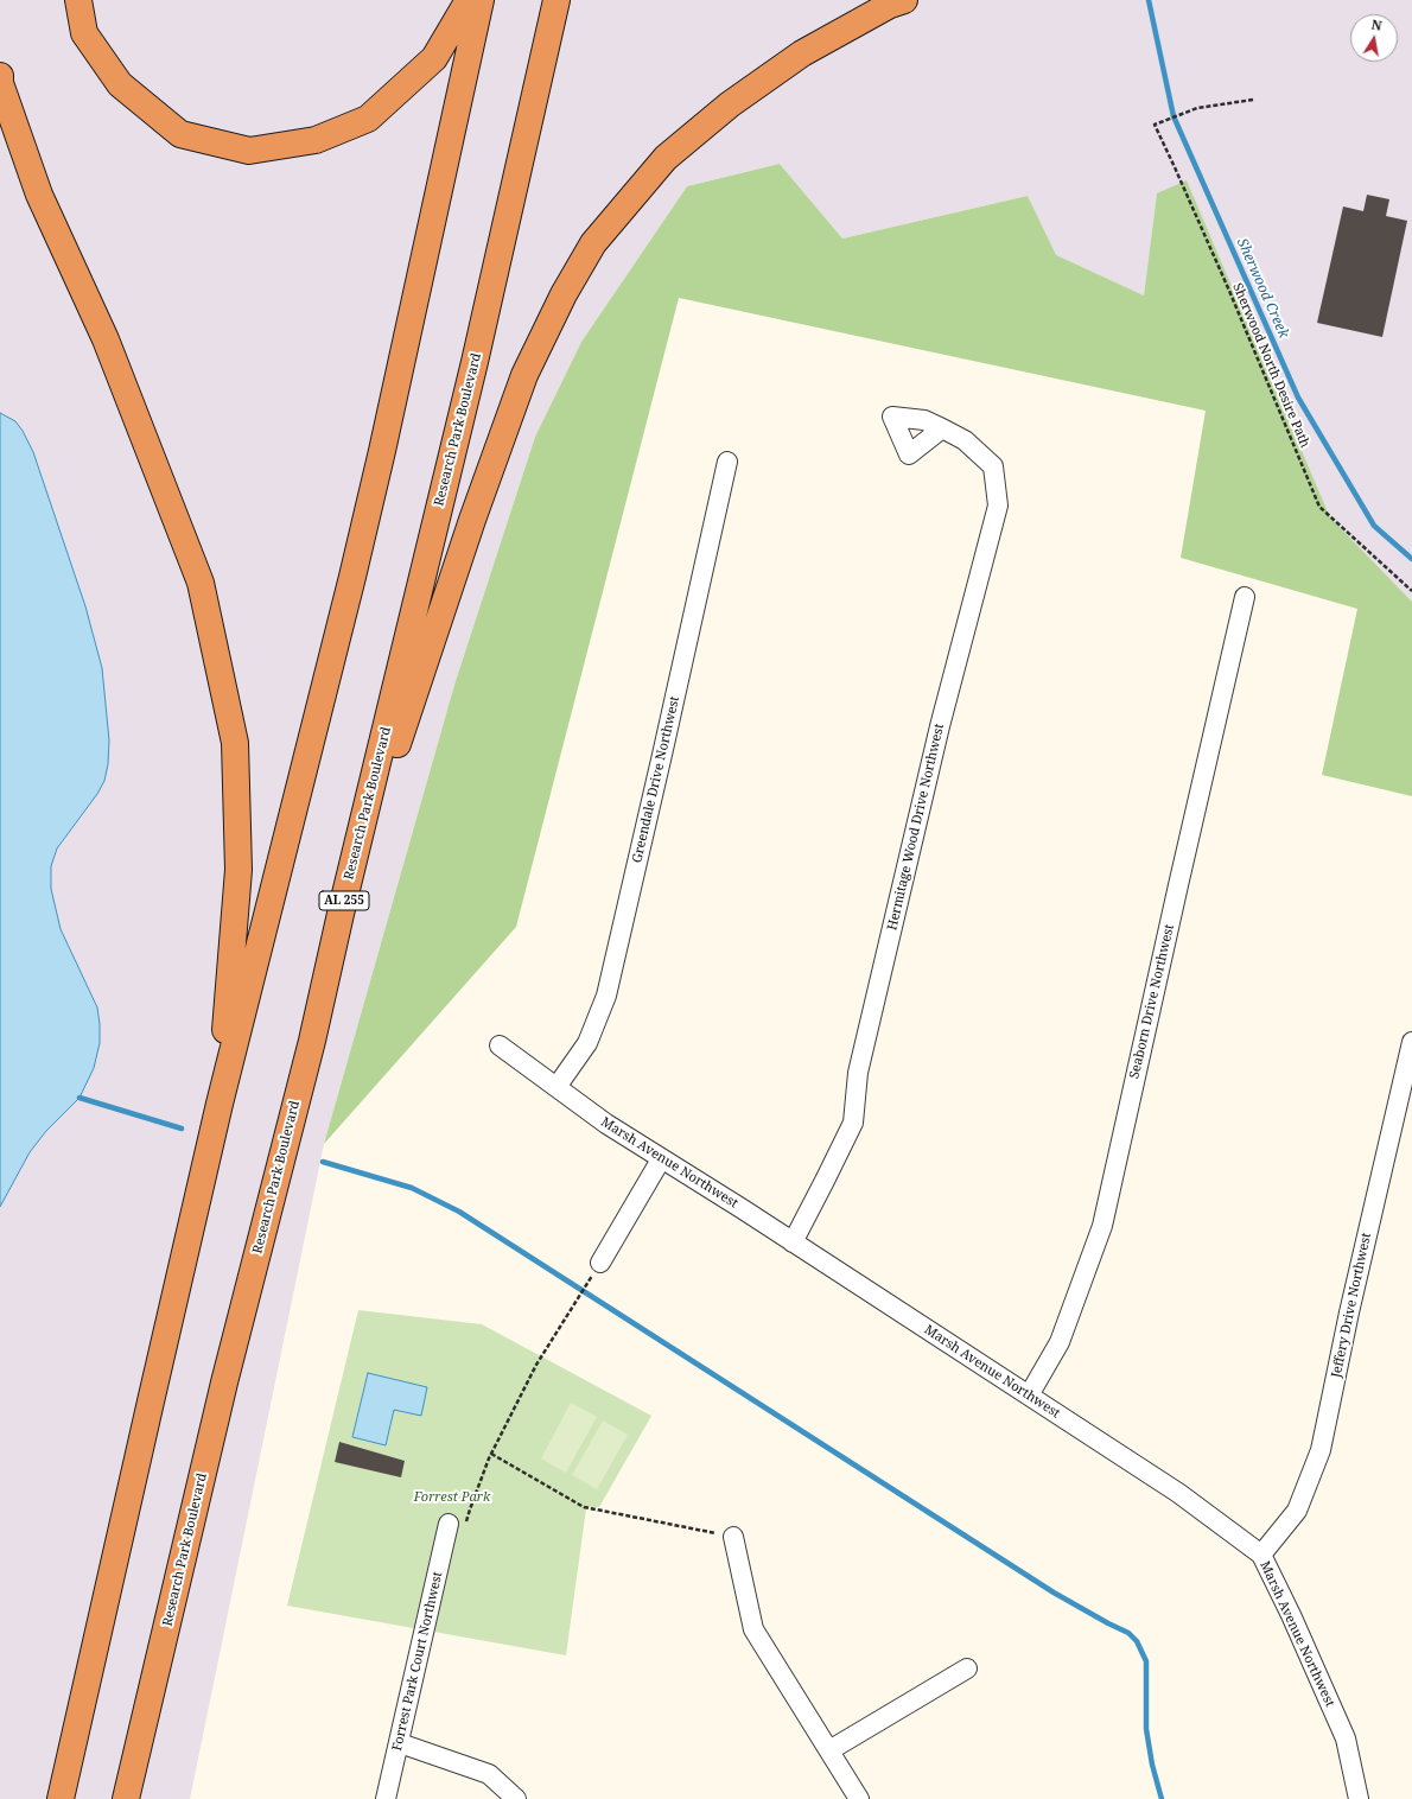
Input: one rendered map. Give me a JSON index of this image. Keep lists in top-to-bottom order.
{
  "streets": {
    "highway": ["Research Park Boulevard", "AL 255"],
    "street": [
      "Greendale Drive Northwest",
      "Hermitage Wood Drive Northwest",
      "Seaborn Drive Northwest",
      "Marsh Avenue Northwest",
      "Jeffery Drive Northwest",
      "Forrest Park Court Northwest"
    ],
    "path": ["Sherwood North Desire Path"]
  },
  "crossings": [
    ["Greendale Drive Northwest", "Marsh Avenue Northwest"],
    ["Hermitage Wood Drive Northwest", "Marsh Avenue Northwest"],
    ["Seaborn Drive Northwest", "Marsh Avenue Northwest"],
    ["Marsh Avenue Northwest", "Jeffery Drive Northwest"]
  ],
  "water": ["Sherwood Creek"],
  "parks": ["Forrest Park"],
  "north": "top"
}
